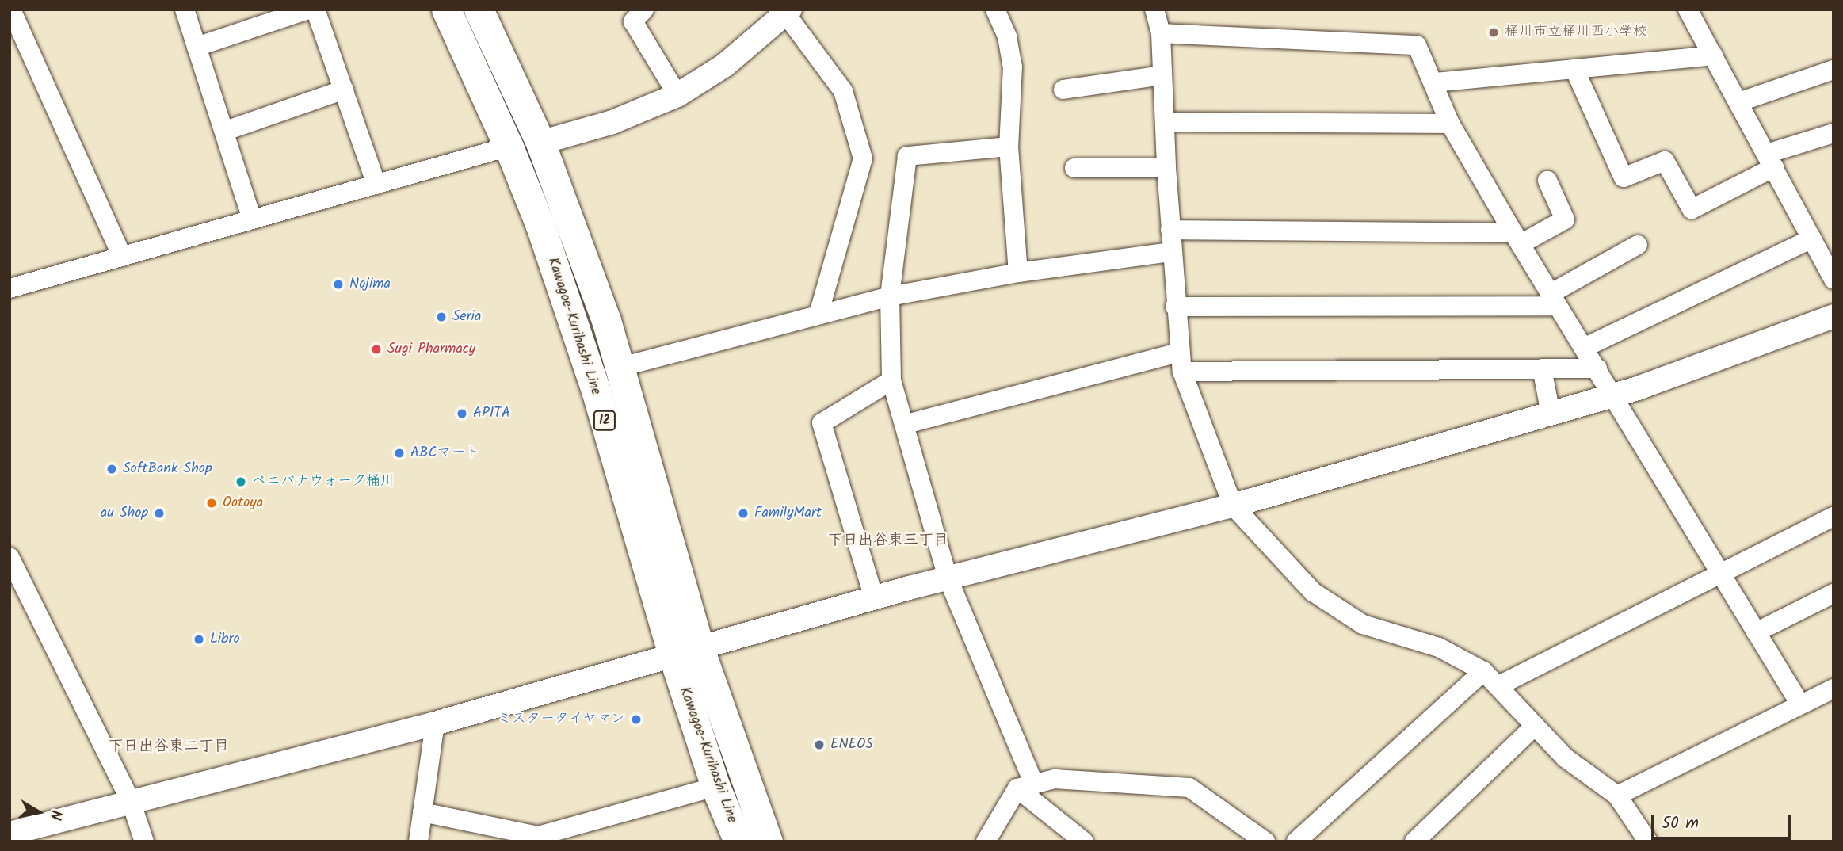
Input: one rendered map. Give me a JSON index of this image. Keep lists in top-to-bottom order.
{
  "streets": {
    "main road": ["Kawagoe-Kurihashi Line", "12"]
  },
  "districts": ["下日出谷東三丁目", "下日出谷東二丁目"],
  "places": [
    "桶川市立桶川西小学校",
    "Nojima",
    "Seria",
    "Sugi Pharmacy",
    "APITA",
    "ABCマート",
    "SoftBank Shop",
    "ベニバナウォーク桶川",
    "Ootoya",
    "au Shop",
    "FamilyMart",
    "Libro",
    "ミスタータイヤマン",
    "ENEOS"
  ],
  "scale_bar": "50 m",
  "north": "right"
}
